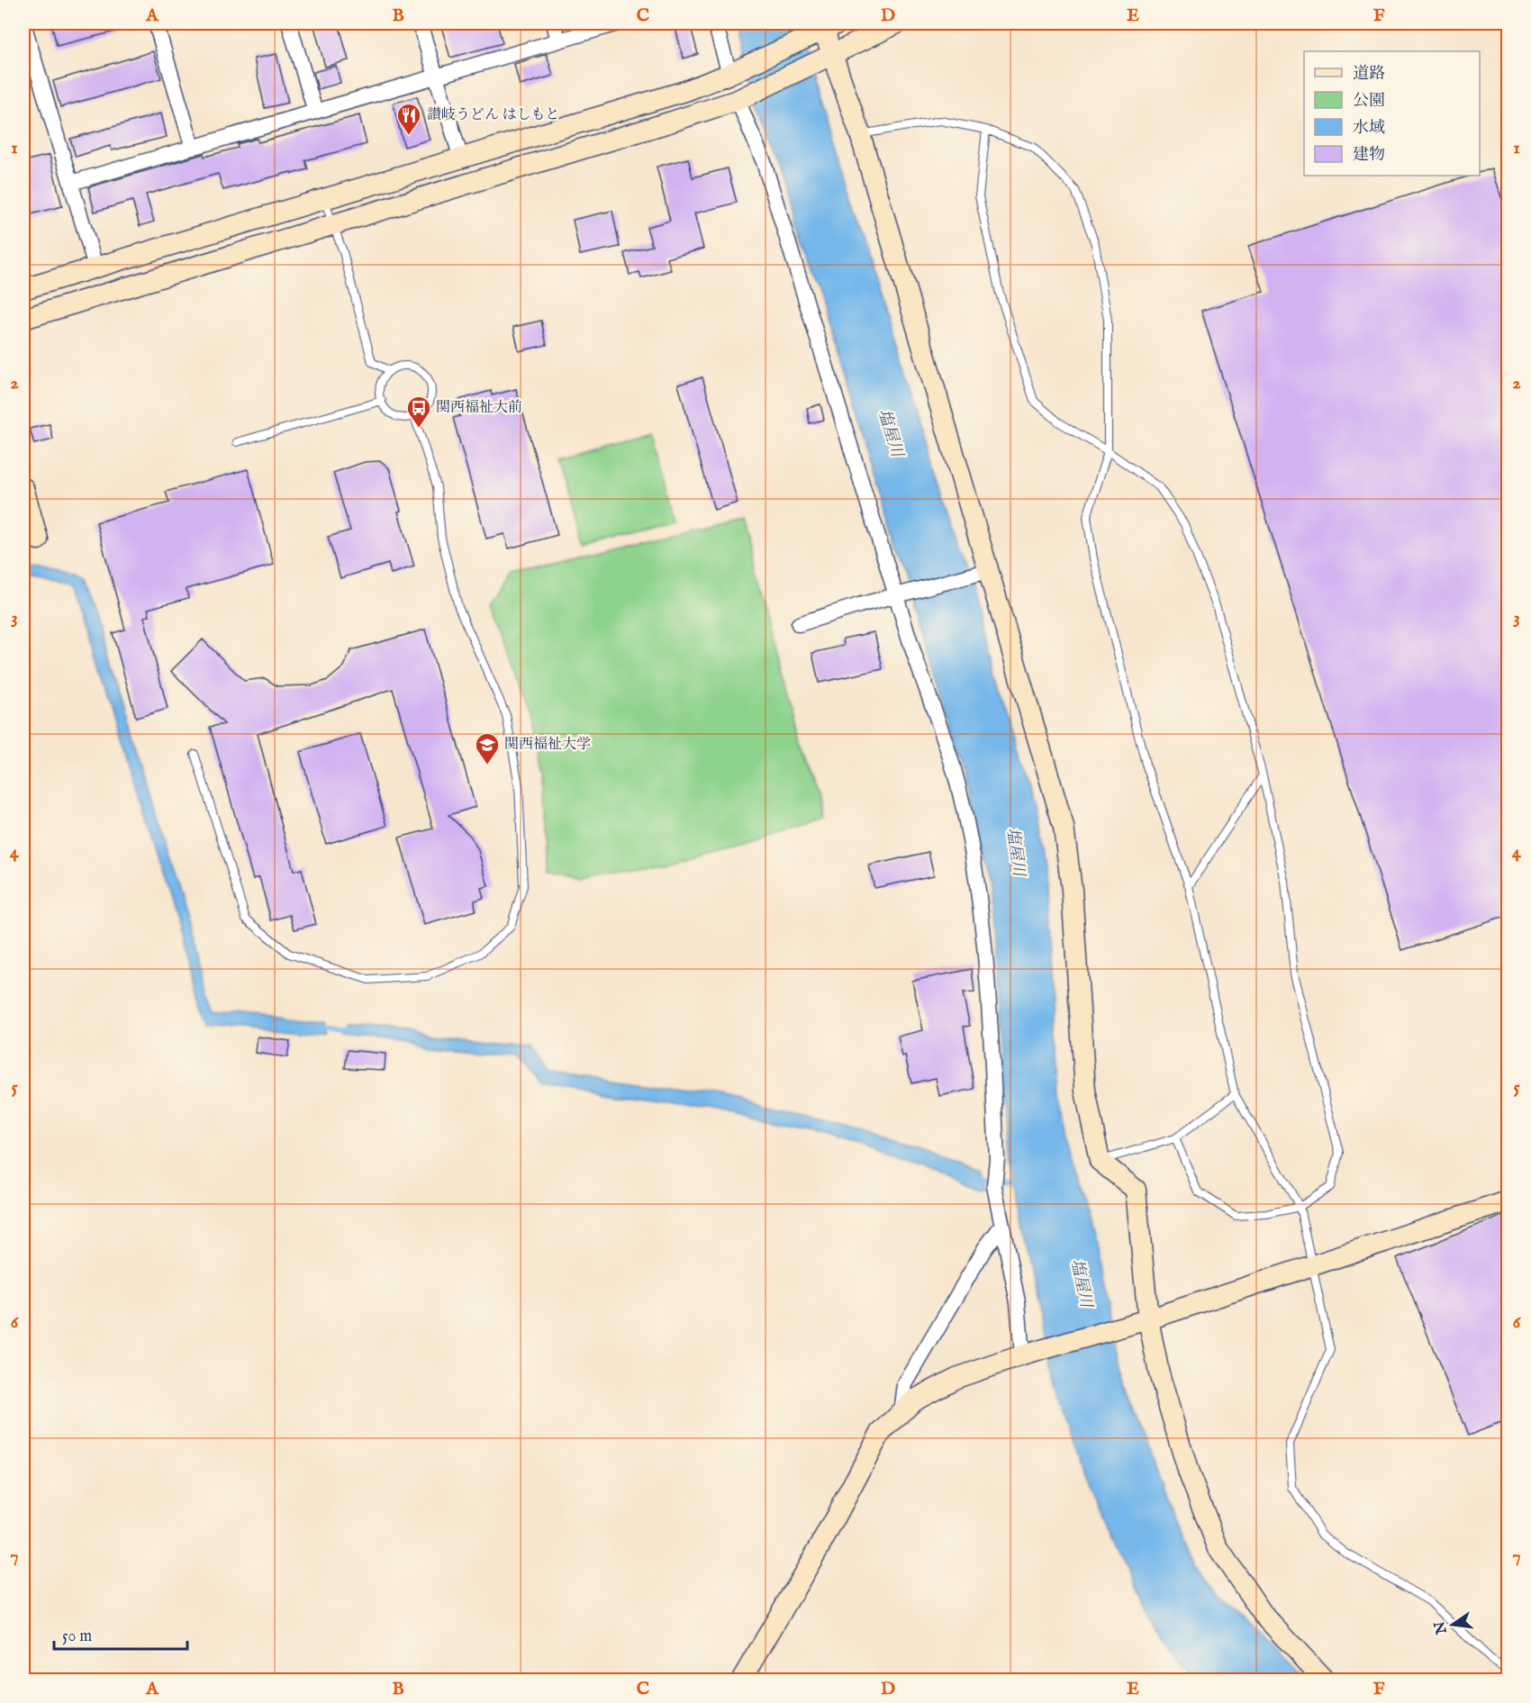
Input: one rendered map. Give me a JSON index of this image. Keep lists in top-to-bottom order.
{
  "water": ["塩屋川"],
  "places": {
    "restaurant": ["讃岐うどん はしもと"],
    "bus stop": ["関西福祉大前"],
    "school or university": ["関西福祉大学"]
  },
  "legend": [
    "道路",
    "公園",
    "水域",
    "建物"
  ],
  "scale_bar": "50 m",
  "north": "left",
  "grid": {
    "columns": [
      "A",
      "B",
      "C",
      "D",
      "E",
      "F"
    ],
    "rows": [
      "1",
      "2",
      "3",
      "4",
      "5",
      "6",
      "7"
    ]
  }
}
